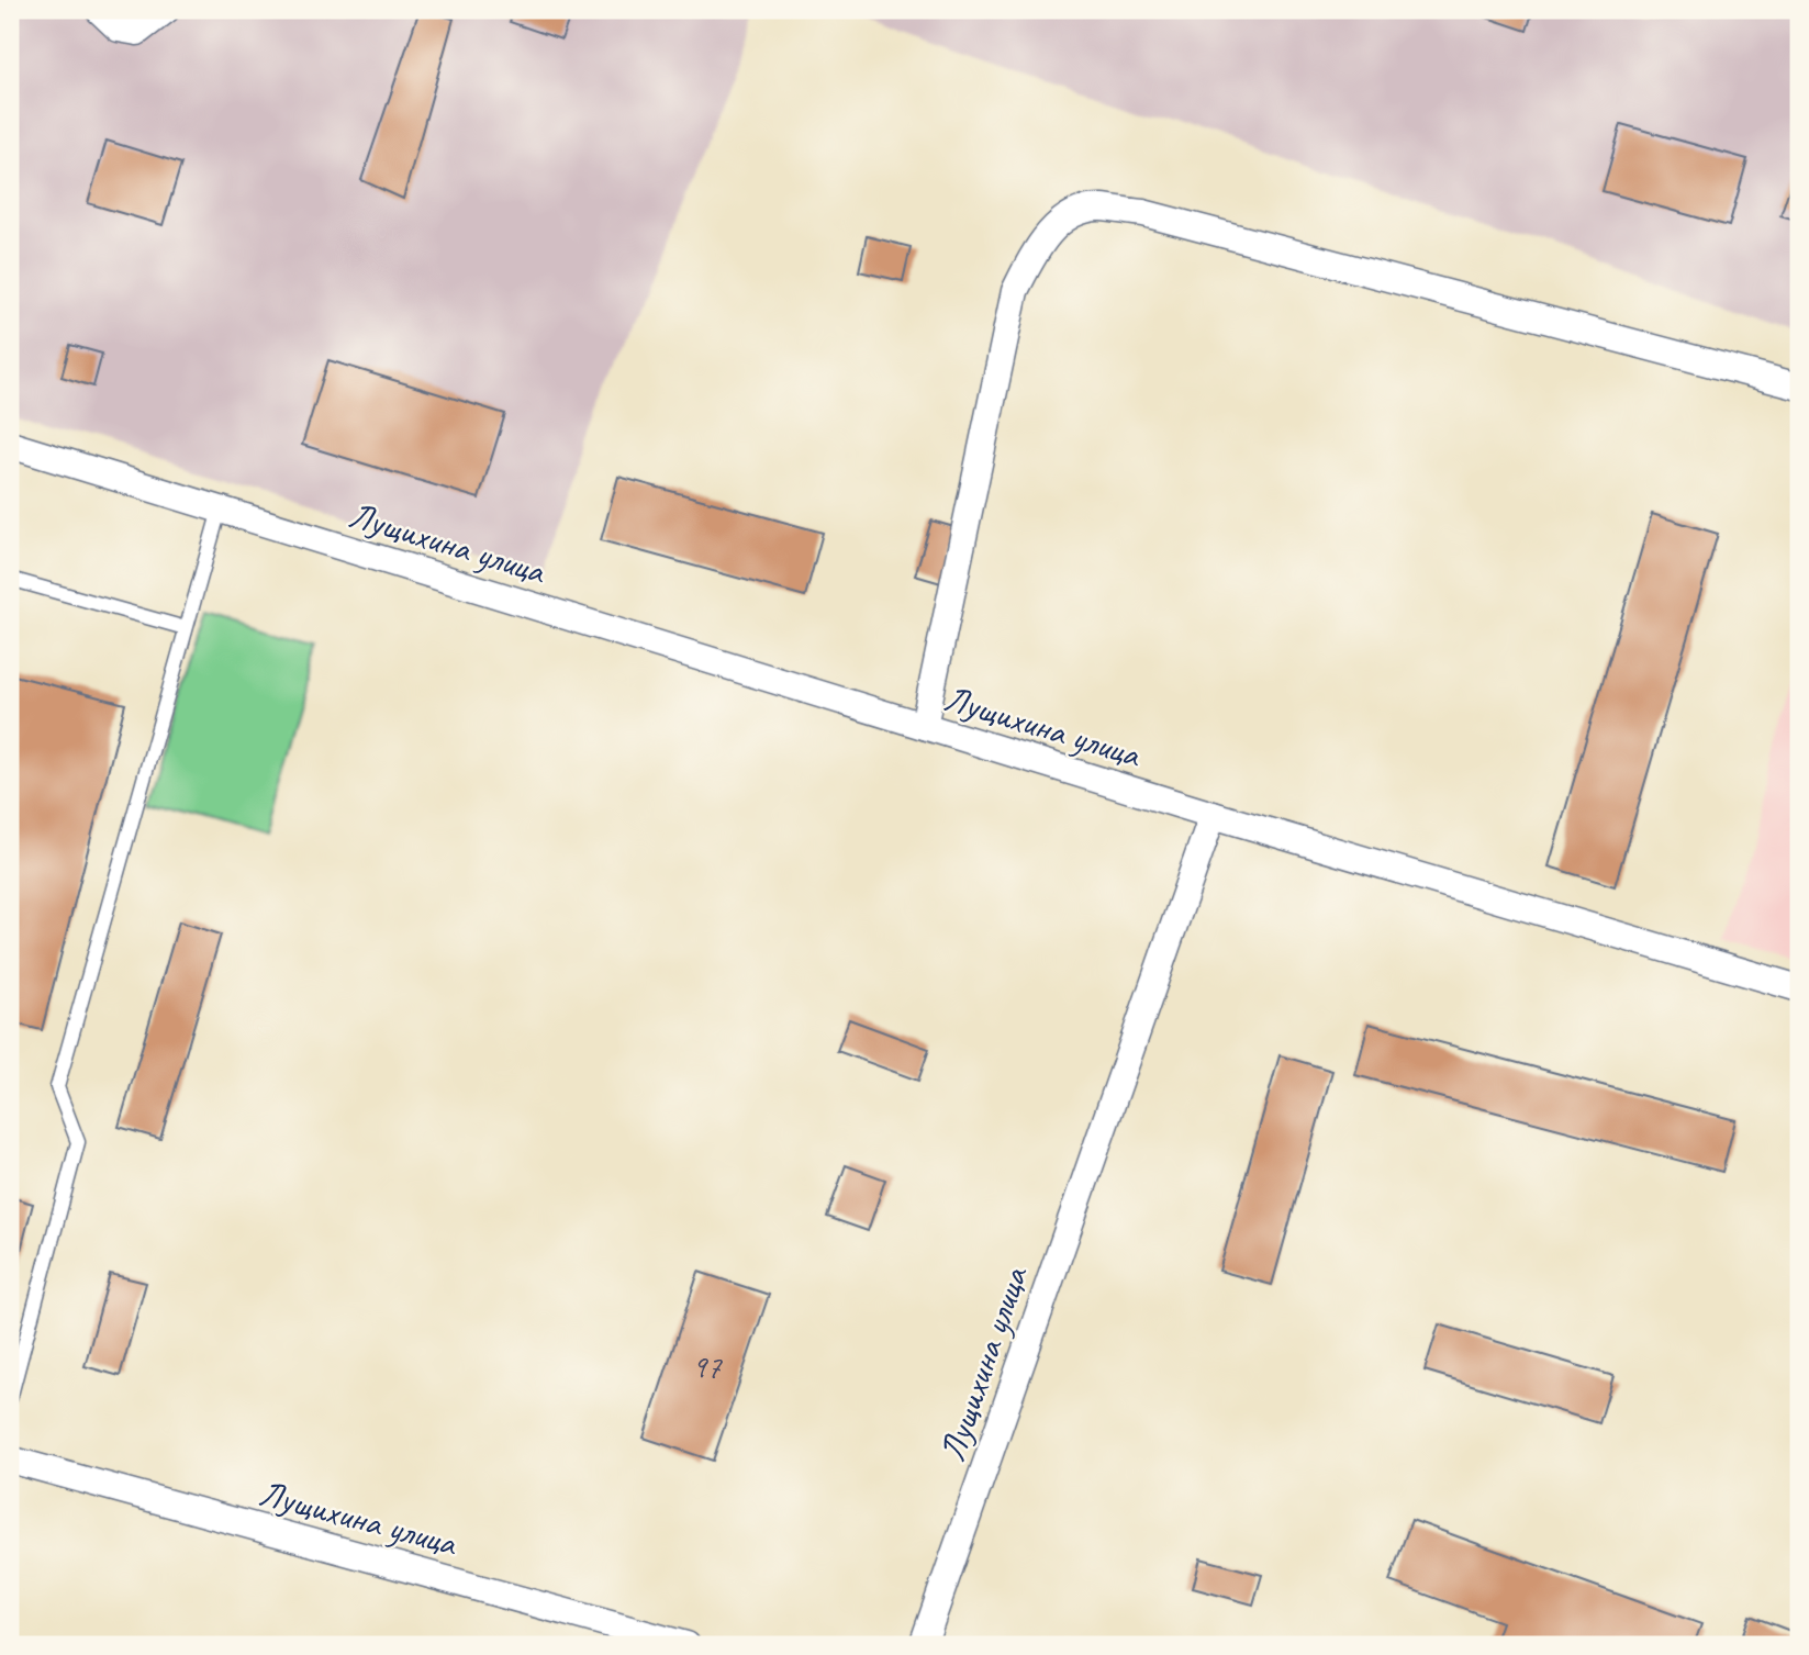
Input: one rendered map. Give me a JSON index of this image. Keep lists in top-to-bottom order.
{
  "streets": {
    "street": ["Лущихина улица"]
  },
  "house_numbers": ["97"]
}
